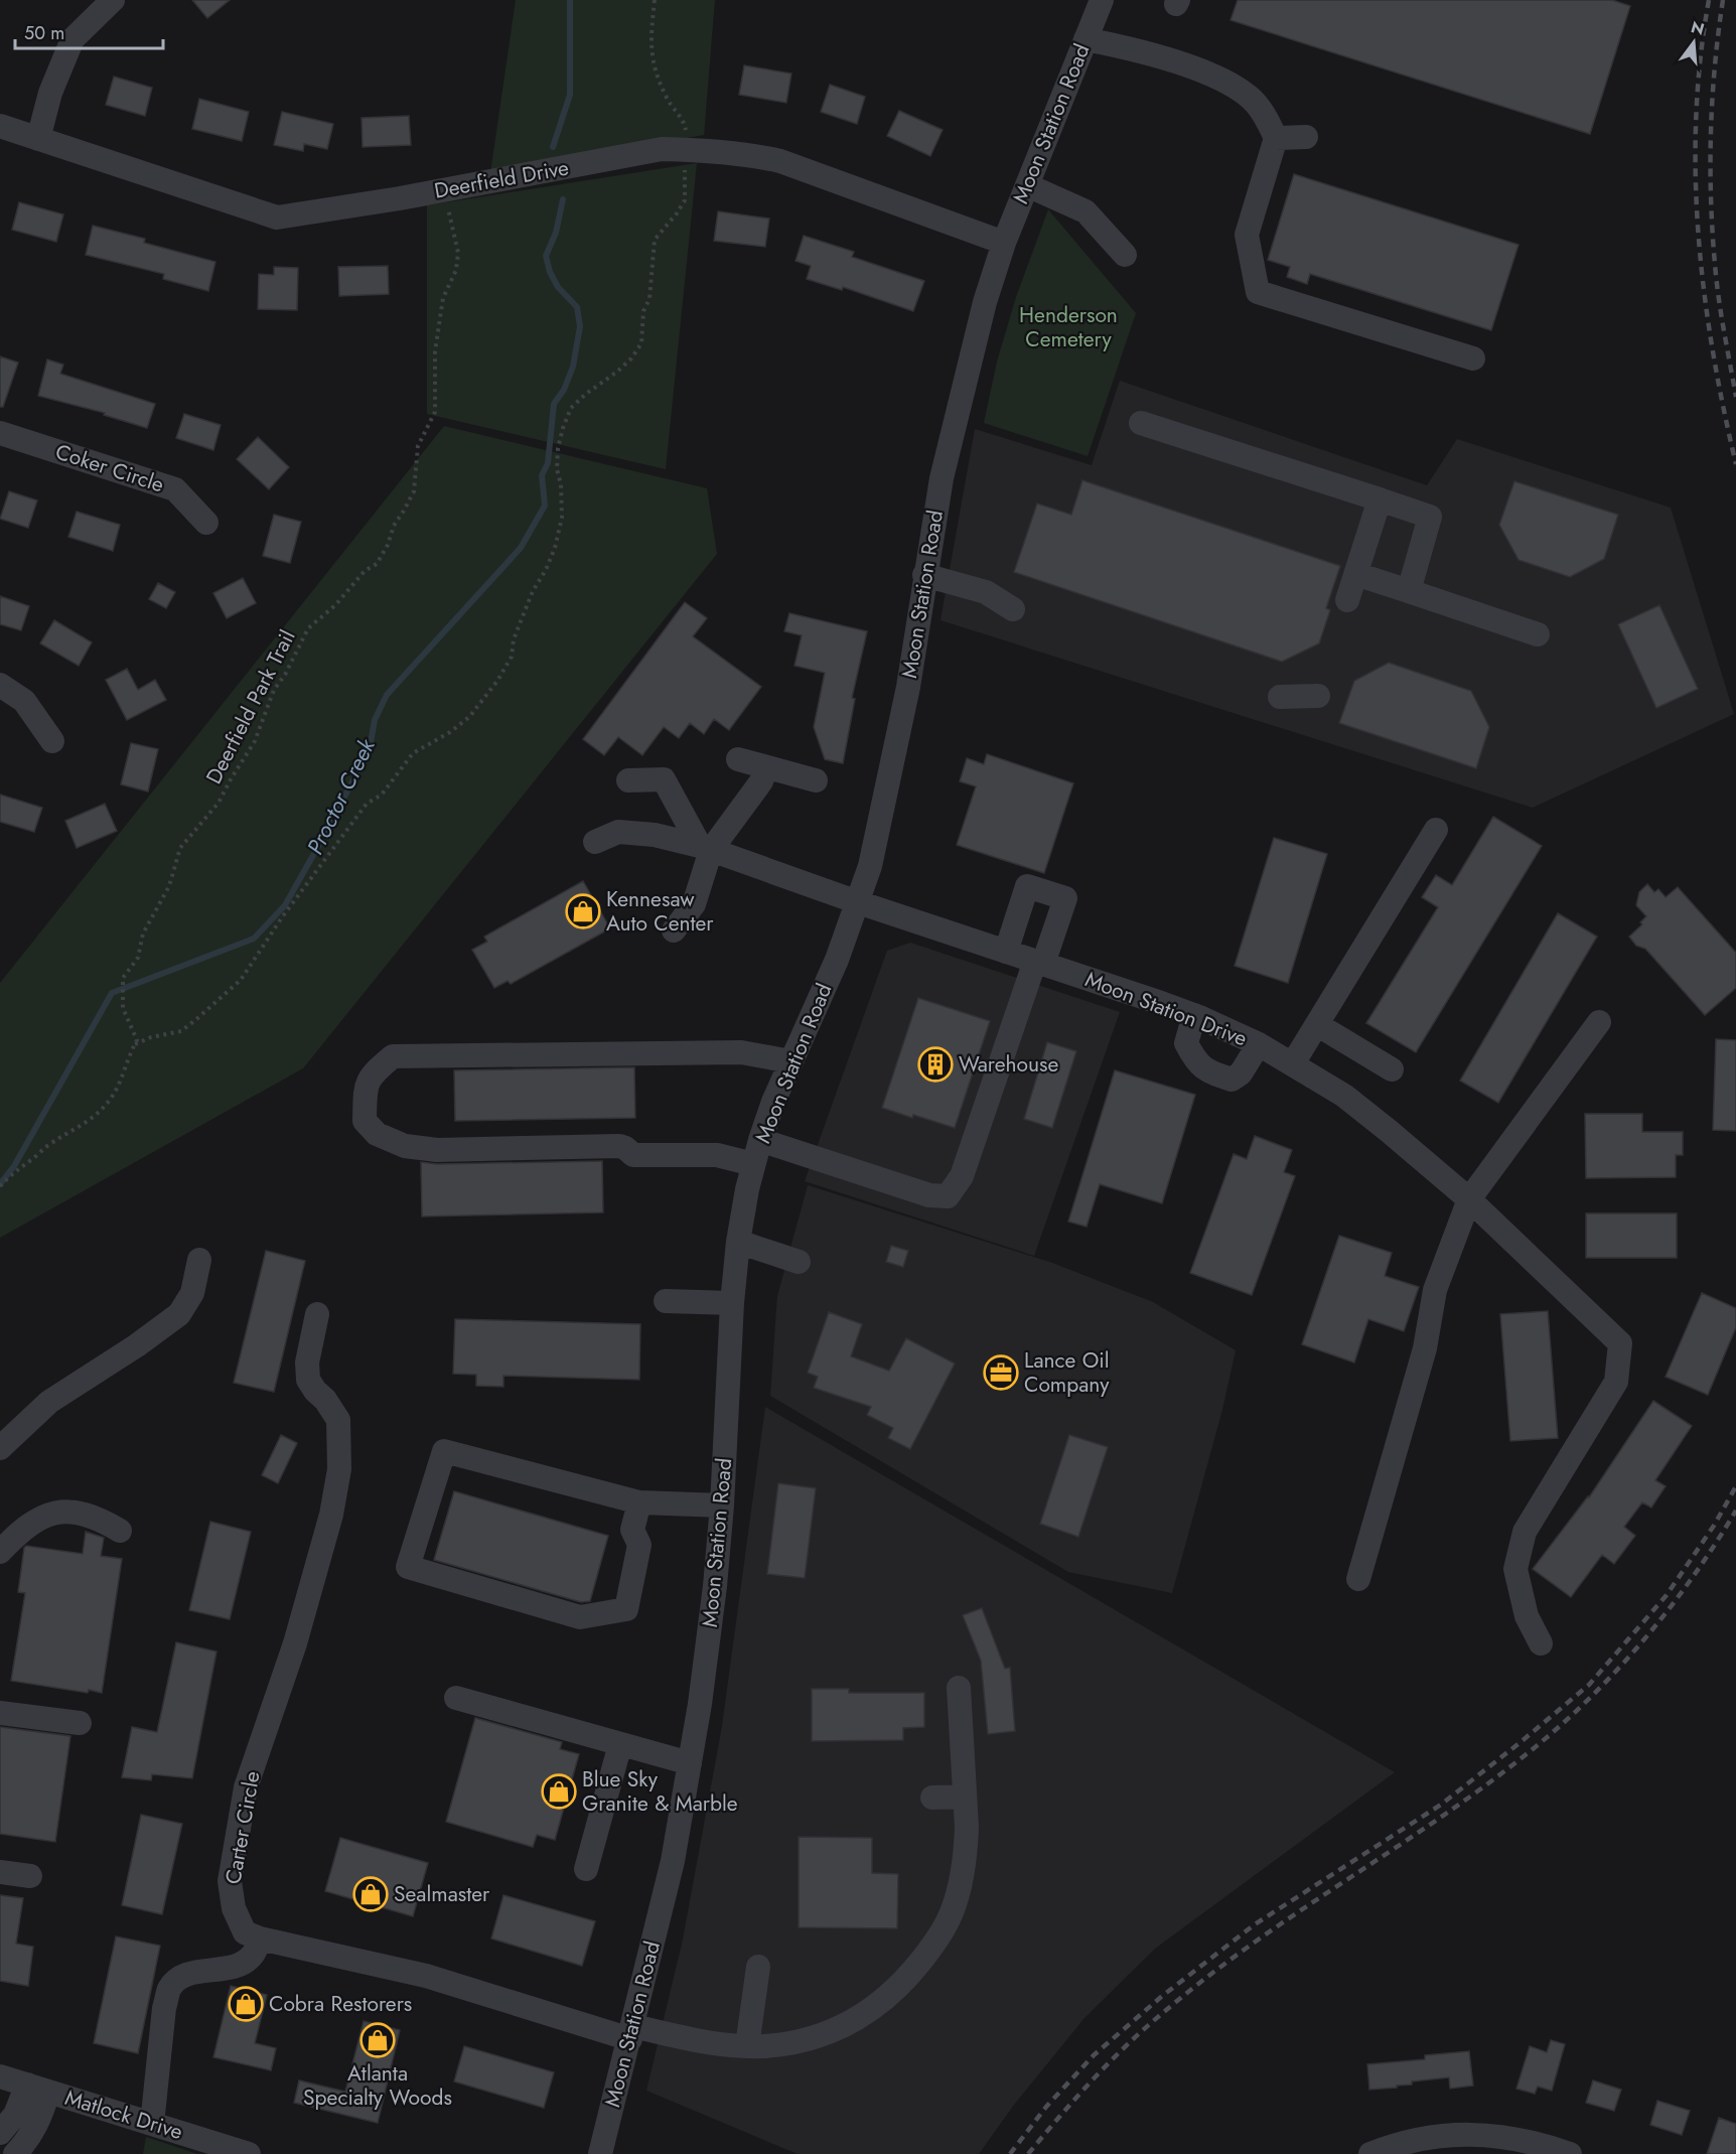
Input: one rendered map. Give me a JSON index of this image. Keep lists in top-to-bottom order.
{
  "streets": {
    "street": [
      "Moon Station Road",
      "Deerfield Drive",
      "Coker Circle",
      "Moon Station Drive",
      "Carter Circle",
      "Matlock Drive"
    ],
    "path": ["Deerfield Park Trail"]
  },
  "crossings": [
    ["Moon Station Road", "Deerfield Drive"],
    ["Moon Station Road", "Moon Station Drive"],
    ["Moon Station Road", "Carter Circle"]
  ],
  "water": ["Proctor Creek"],
  "parks": ["Henderson Cemetery"],
  "places": {
    "shop": [
      "Kennesaw Auto Center",
      "Blue Sky Granite & Marble",
      "Sealmaster",
      "Cobra Restorers",
      "Atlanta Specialty Woods"
    ],
    "building": ["Warehouse"],
    "office": ["Lance Oil Company"]
  },
  "scale_bar": "50 m",
  "north": "top"
}
